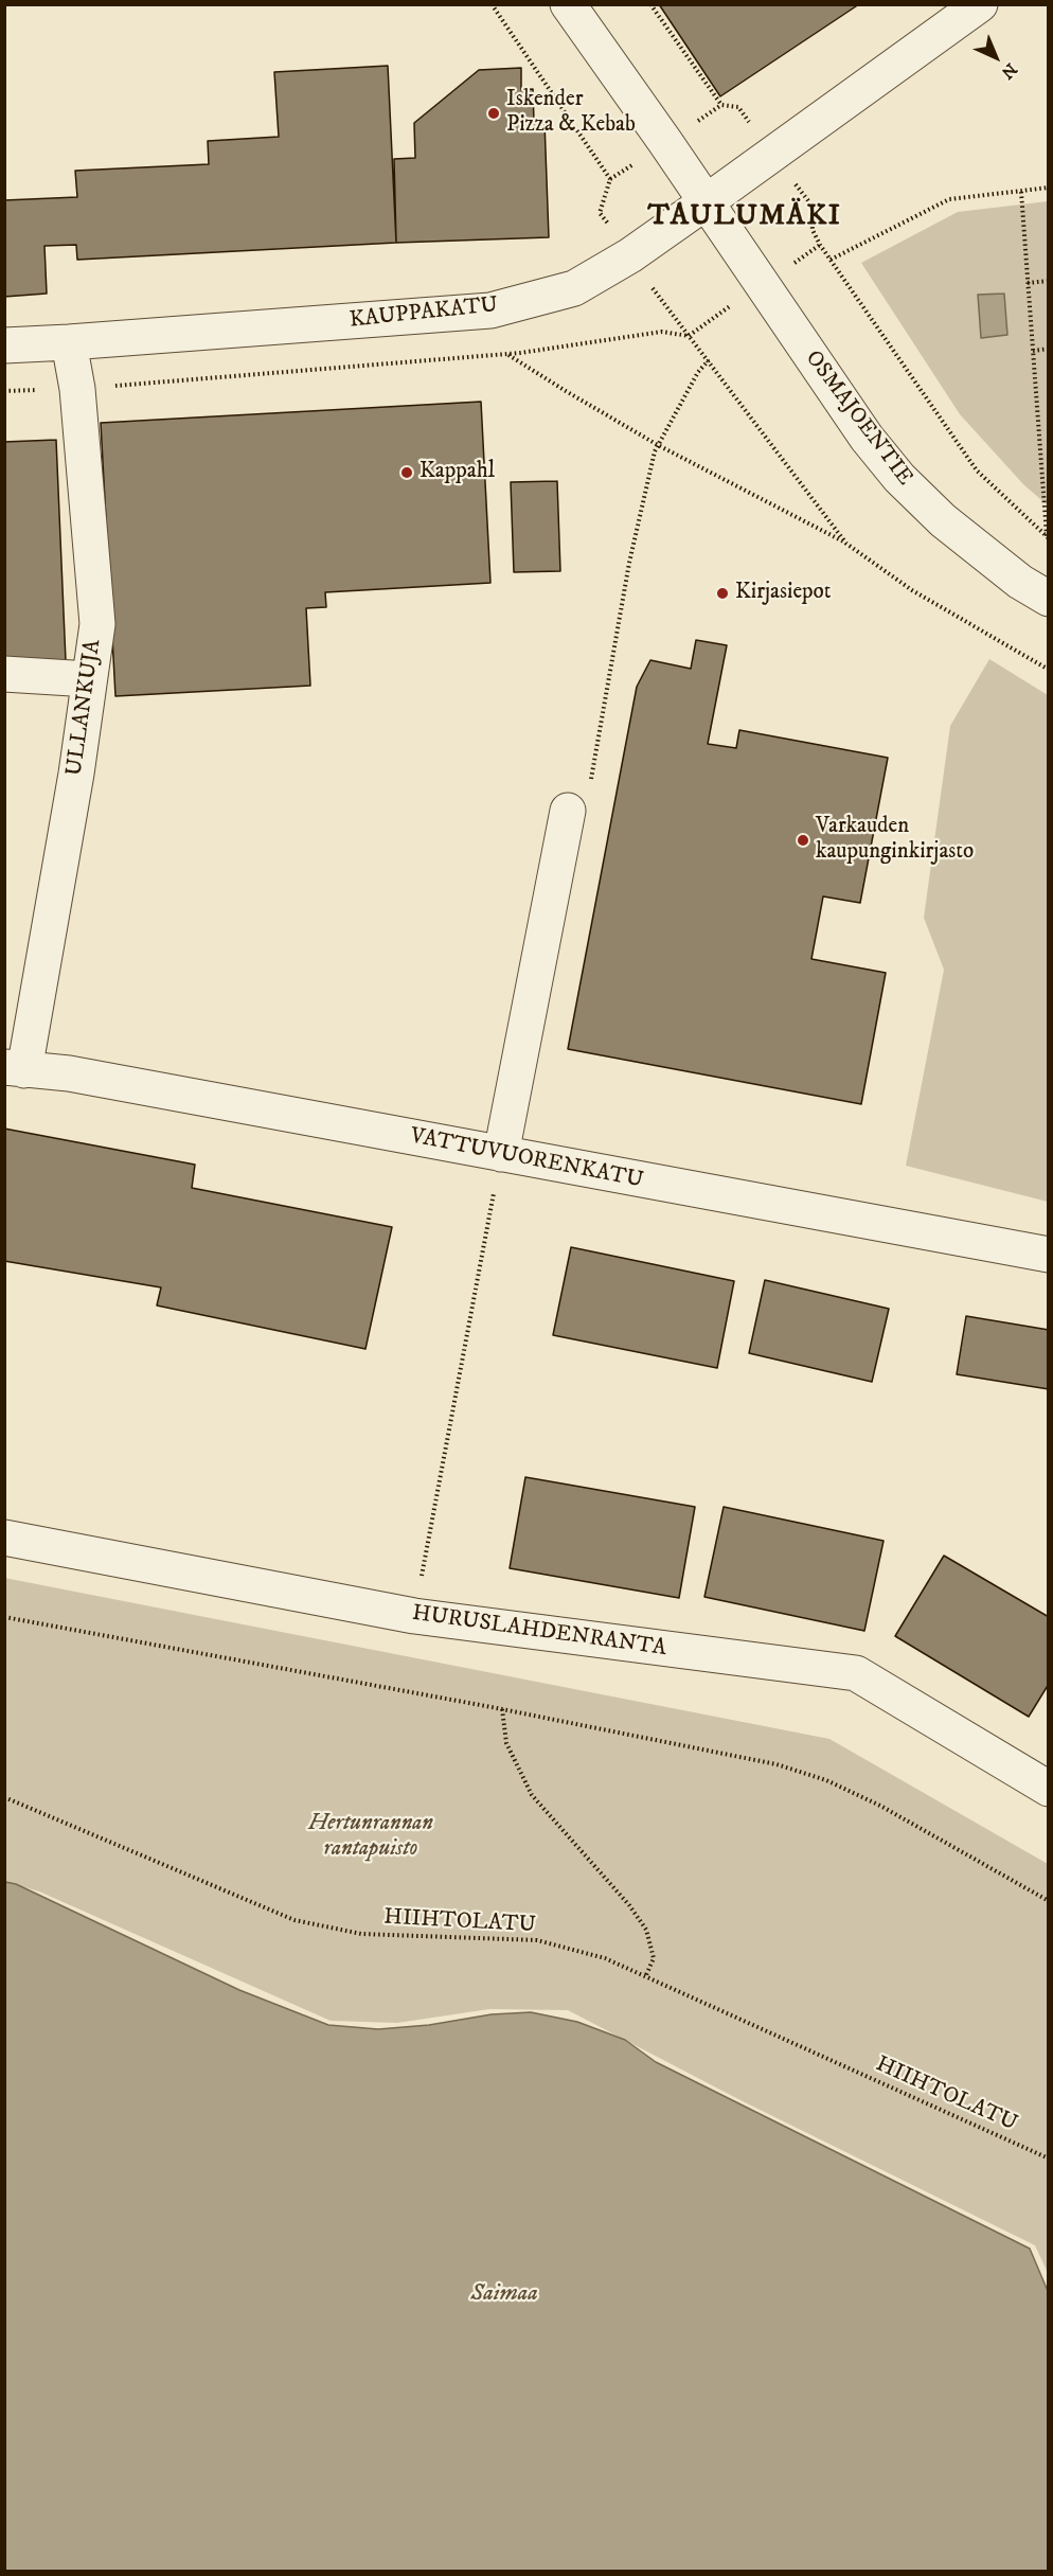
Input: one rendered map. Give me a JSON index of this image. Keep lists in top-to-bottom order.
{
  "streets": {
    "street": [
      "KAUPPAKATU",
      "OSMAJOENTIE",
      "ULLANKUJA",
      "VATTUVUORENKATU",
      "HURUSLAHDENRANTA"
    ],
    "path": ["HIIHTOLATU"]
  },
  "crossings": [
    ["KAUPPAKATU", "OSMAJOENTIE"],
    ["KAUPPAKATU", "ULLANKUJA"],
    ["ULLANKUJA", "VATTUVUORENKATU"]
  ],
  "districts": ["TAULUMÄKI"],
  "water": ["Saimaa"],
  "parks": ["Hertunrannan rantapuisto"],
  "places": [
    "Iskender Pizza & Kebab",
    "Kappahl",
    "Kirjasiepot",
    "Varkauden kaupunginkirjasto"
  ],
  "north": "bottom right"
}
